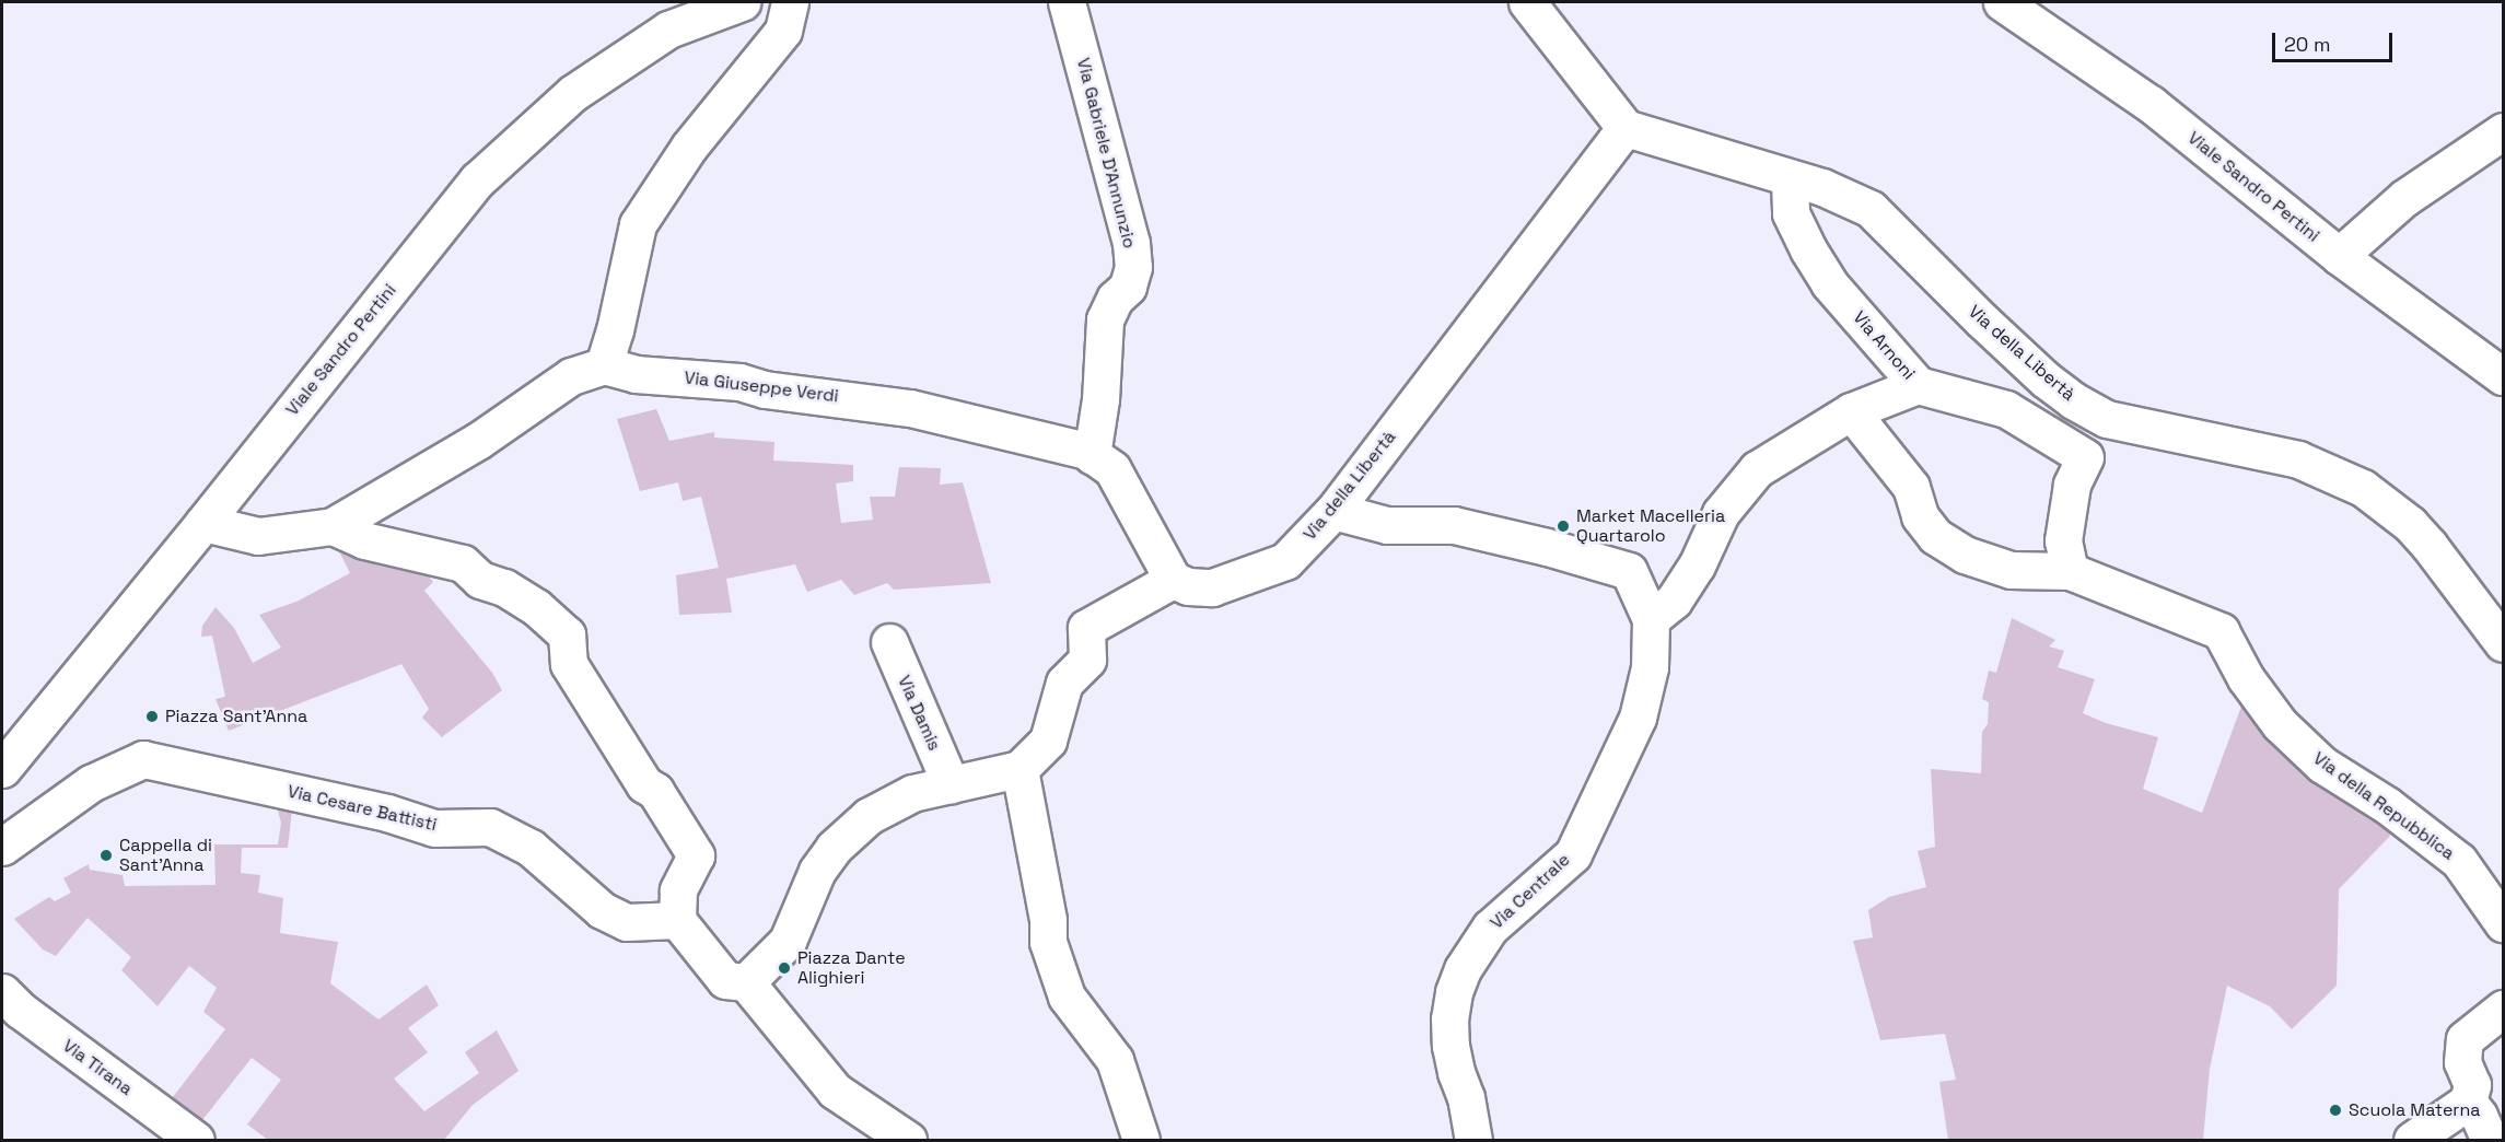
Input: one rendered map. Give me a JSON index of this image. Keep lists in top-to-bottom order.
{
  "streets": {
    "street": [
      "Via Gabriele D'Annunzio",
      "Viale Sandro Pertini",
      "Via Arnoni",
      "Via della Libertà",
      "Via Giuseppe Verdi",
      "Via Damis",
      "Via della Repubblica",
      "Via Cesare Battisti",
      "Via Centrale",
      "Via Tirana"
    ]
  },
  "crossings": [
    ["Via Gabriele D'Annunzio", "Via Giuseppe Verdi"],
    ["Via Arnoni", "Via della Libertà"],
    ["Via Arnoni", "Via della Repubblica"],
    ["Via della Libertà", "Via Giuseppe Verdi"],
    ["Via della Libertà", "Via Centrale"]
  ],
  "places": [
    "Market Macelleria Quartarolo",
    "Piazza Sant'Anna",
    "Cappella di Sant'Anna",
    "Piazza Dante Alighieri",
    "Scuola Materna"
  ],
  "scale_bar": "20 m"
}
